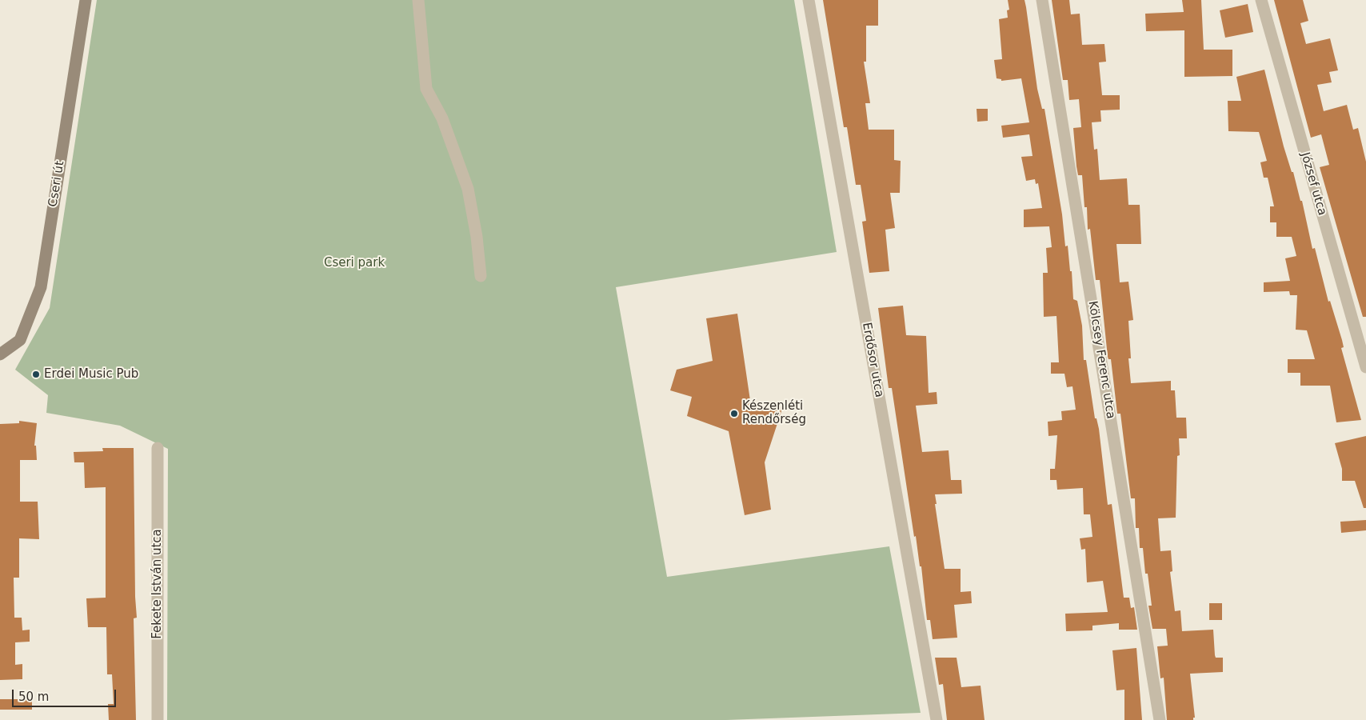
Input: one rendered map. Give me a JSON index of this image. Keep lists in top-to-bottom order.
{
  "streets": {
    "street": [
      "Cseri út",
      "József utca",
      "Erdősor utca",
      "Kölcsey Ferenc utca",
      "Fekete István utca"
    ]
  },
  "parks": ["Cseri park"],
  "places": ["Erdei Music Pub", "Készenléti Rendőrség"],
  "scale_bar": "50 m"
}
